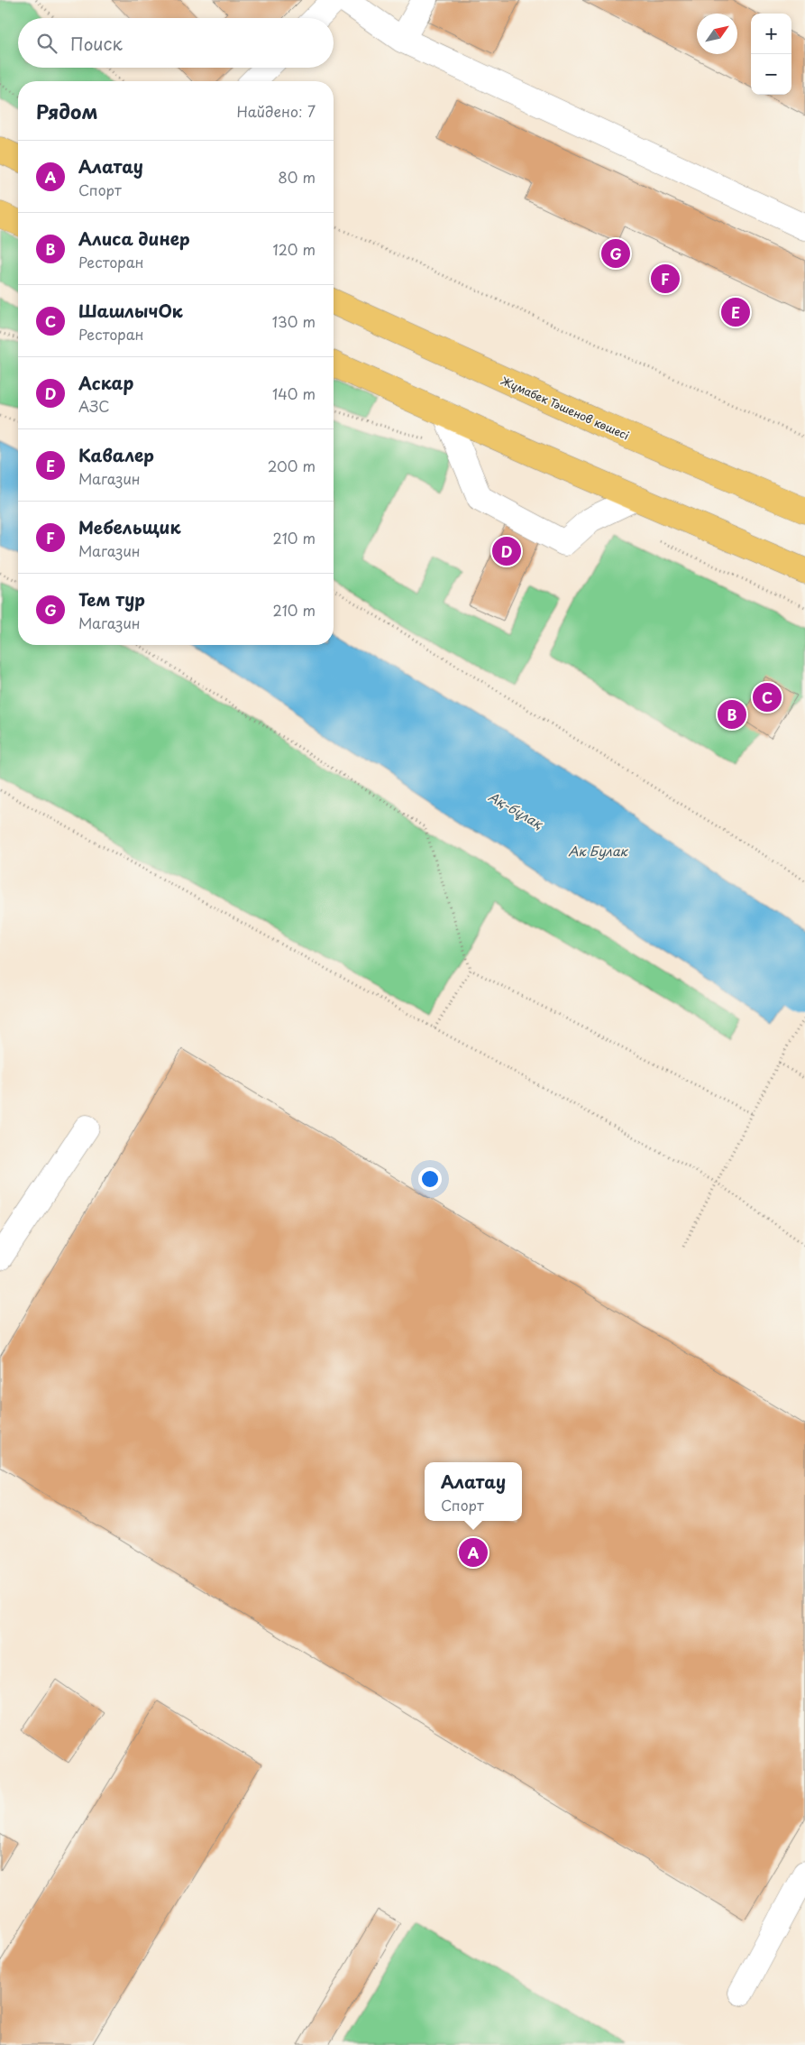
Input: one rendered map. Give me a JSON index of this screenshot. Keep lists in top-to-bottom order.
{
  "streets": {
    "main road": ["Жұмабек Тәшенов көшесі"]
  },
  "water": ["Ақ-бұлақ", "Ак Булак"],
  "north": "top right",
  "page": {
    "map_buttons": ["+", "−"],
    "search": "Поиск",
    "heading": ["Рядом", "Найдено: 7"],
    "list": [
      {
        "mark": "A",
        "name": "Алатау",
        "note": "Спорт",
        "value": "80 m"
      },
      {
        "mark": "B",
        "name": "Алиса динер",
        "note": "Ресторан",
        "value": "120 m"
      },
      {
        "mark": "C",
        "name": "ШашлычОк",
        "note": "Ресторан",
        "value": "130 m"
      },
      {
        "mark": "D",
        "name": "Аскар",
        "note": "АЗС",
        "value": "140 m"
      },
      {
        "mark": "E",
        "name": "Кавалер",
        "note": "Магазин",
        "value": "200 m"
      },
      {
        "mark": "F",
        "name": "Мебельщик",
        "note": "Магазин",
        "value": "210 m"
      },
      {
        "mark": "G",
        "name": "Тем тур",
        "note": "Магазин",
        "value": "210 m"
      }
    ],
    "pins": [
      "G",
      "F",
      "E",
      "D",
      "C",
      "B",
      "A"
    ],
    "popup": ["Алатау", "Спорт"]
  }
}
